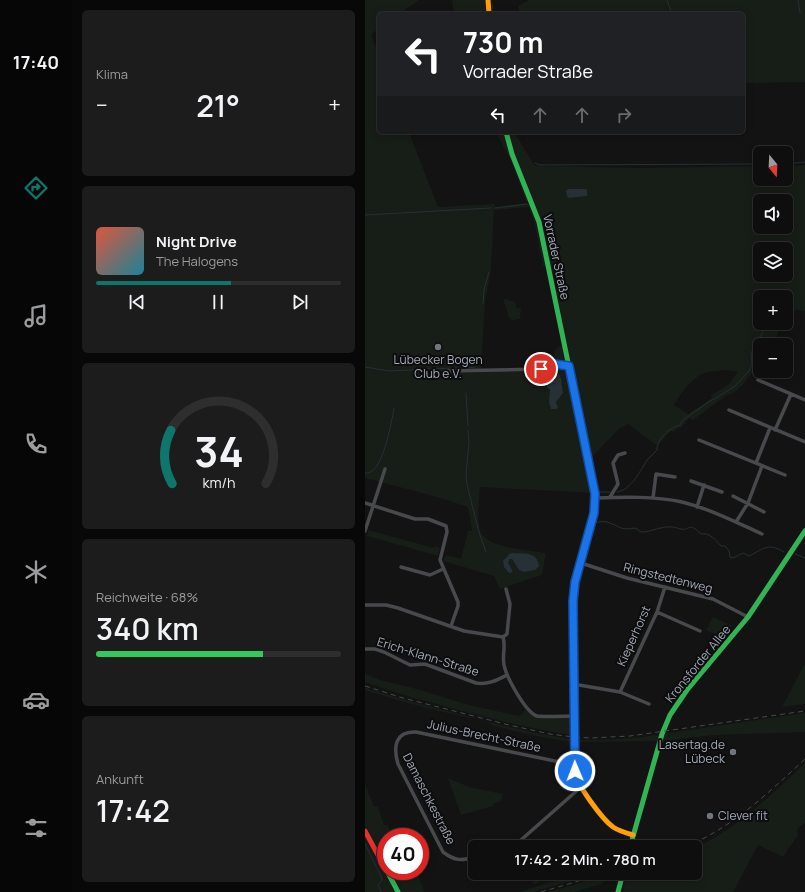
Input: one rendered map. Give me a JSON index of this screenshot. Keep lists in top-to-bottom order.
{
  "streets": {
    "street": [
      "Vorrader Straße",
      "Ringstedtenweg",
      "Kieperhorst",
      "Erich-Klann-Straße",
      "Kronsforder Allee",
      "Julius-Brecht-Straße",
      "Damaschkestraße"
    ]
  },
  "crossings": [
    ["Vorrader Straße", "Ringstedtenweg"],
    ["Vorrader Straße", "Kronsforder Allee"],
    ["Vorrader Straße", "Julius-Brecht-Straße"],
    ["Ringstedtenweg", "Kieperhorst"],
    ["Ringstedtenweg", "Kronsforder Allee"],
    ["Julius-Brecht-Straße", "Damaschkestraße"]
  ],
  "places": ["Lübecker Bogen Club e.V.", "Lasertag.de Lübeck", "Clever fit"],
  "north": "bottom",
  "page": {
    "tabs": "17:40",
    "tile": [
      "Klima",
      ["Reichweite · 68%", "340 km"],
      ["Ankunft", "17:42"]
    ],
    "turn": ["730 m", "Vorrader Straße"],
    "heat": ["−", "21°", "+"],
    "map_buttons": ["+", "−"],
    "song": ["Night Drive", "The Halogens"],
    "limit": "40",
    "trip": "17:42 · 2 Min. · 780 m",
    "gauge": ["34", "km/h"]
  }
}
